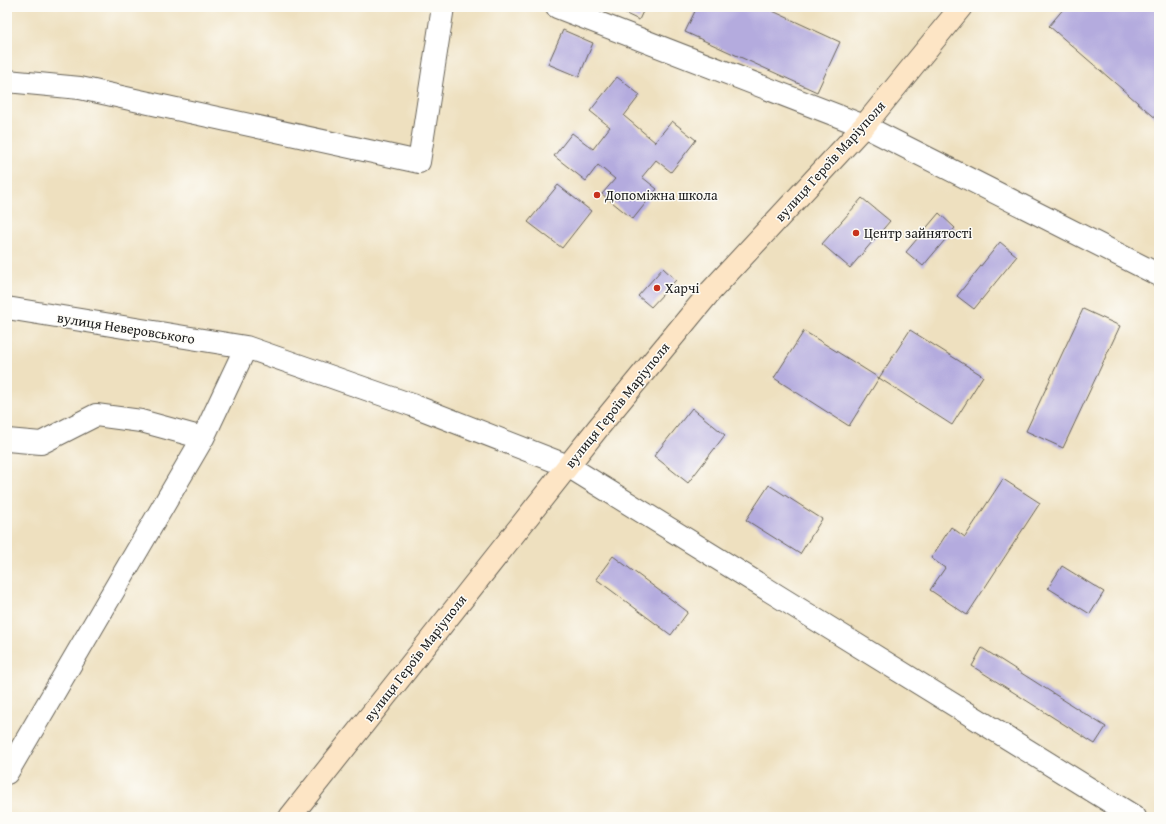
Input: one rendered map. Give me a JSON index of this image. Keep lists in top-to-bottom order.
{
  "streets": {
    "main road": ["вулиця Героїв Маріуполя"],
    "street": ["вулиця Неверовського"]
  },
  "crossings": [
    ["вулиця Героїв Маріуполя", "вулиця Неверовського"]
  ],
  "places": ["Допомiжна школа", "Центр зайнятості", "Харчі"]
}
